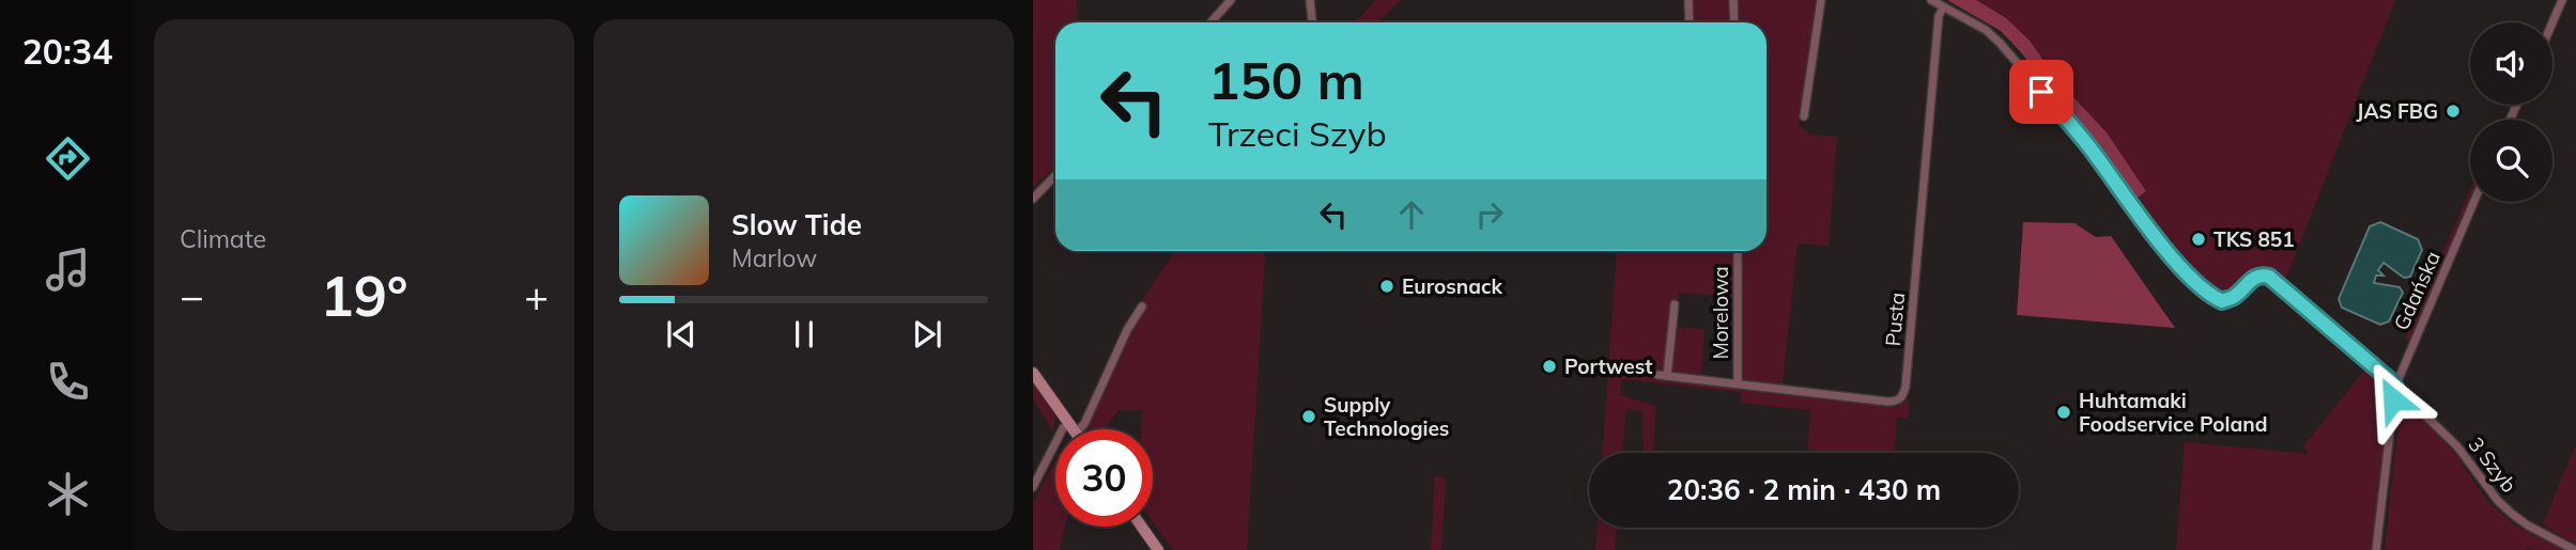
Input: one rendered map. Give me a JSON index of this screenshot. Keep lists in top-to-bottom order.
{
  "streets": {
    "street": [
      "Gdańska",
      "Morelowa",
      "Pusta",
      "3 Szyb"
    ]
  },
  "crossings": [
    ["Gdańska", "3 Szyb"],
    ["Morelowa", "Pusta"],
    ["Pusta", "3 Szyb"]
  ],
  "places": [
    "JAS FBG",
    "TKS 851",
    "Eurosnack",
    "Portwest",
    "Huhtamaki Foodservice Poland",
    "Supply Technologies"
  ],
  "page": {
    "tabs": "20:34",
    "tile": "Climate",
    "turn": ["150 m", "Trzeci Szyb"],
    "song": ["Slow Tide", "Marlow"],
    "heat": ["−", "19°", "+"],
    "limit": "30",
    "trip": "20:36 · 2 min · 430 m"
  }
}
